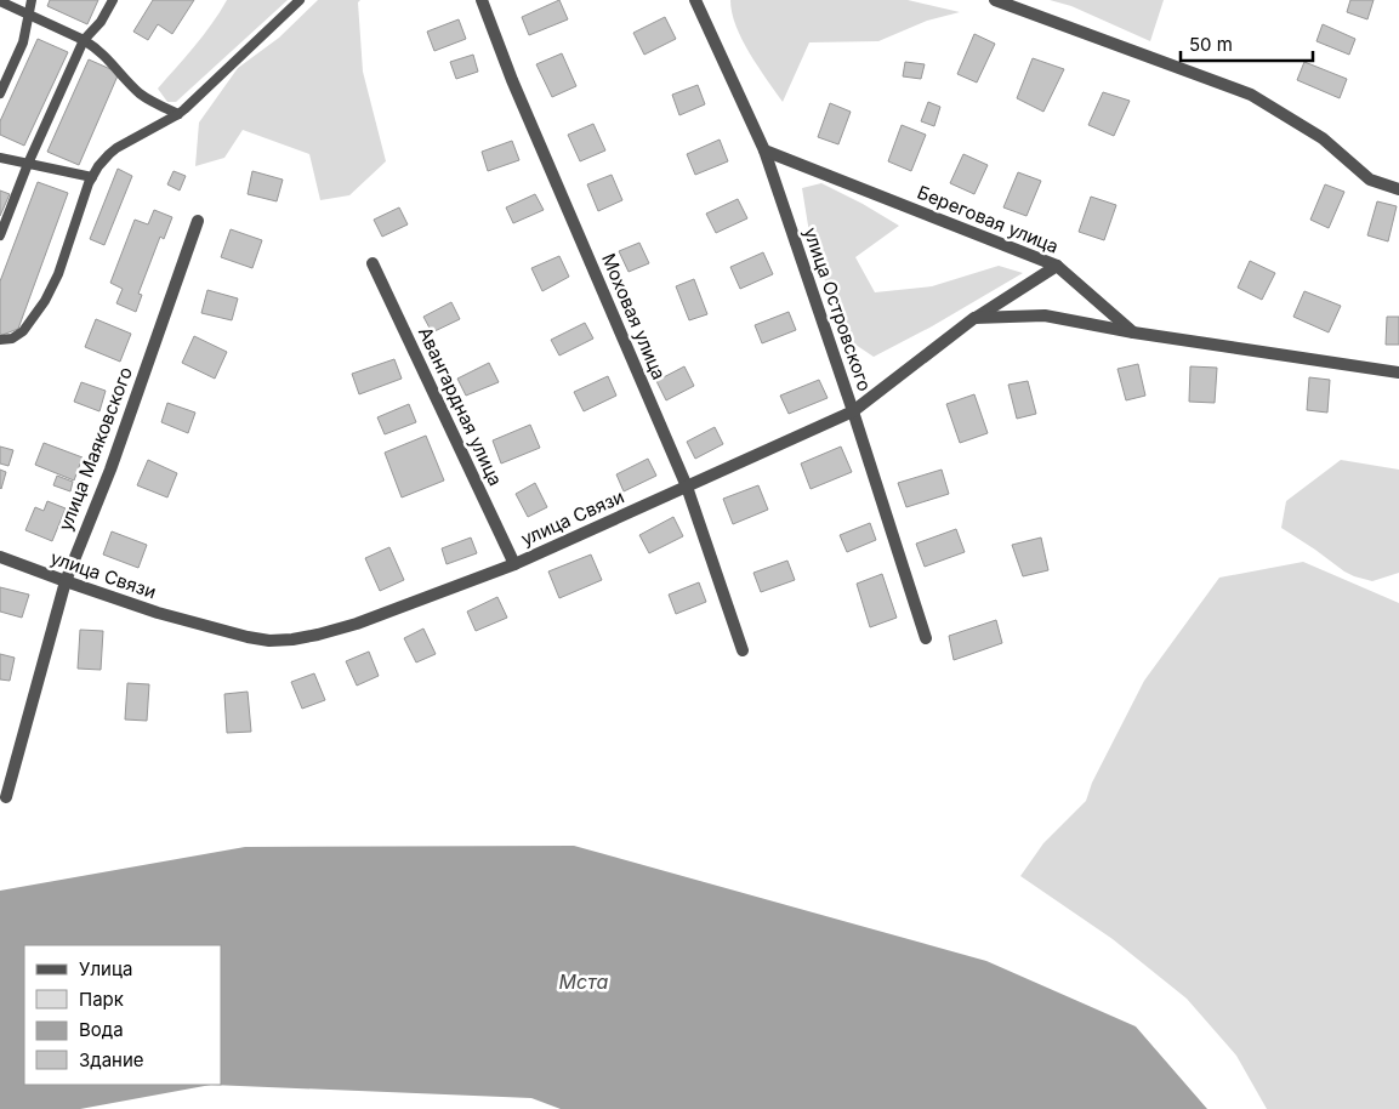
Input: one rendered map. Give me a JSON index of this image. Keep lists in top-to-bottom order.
{
  "streets": {
    "street": [
      "Береговая улица",
      "улица Островского",
      "Моховая улица",
      "Авангардная улица",
      "улица Маяковского",
      "улица Связи"
    ]
  },
  "crossings": [
    ["Береговая улица", "улица Островского"],
    ["Береговая улица", "улица Связи"],
    ["улица Островского", "улица Связи"],
    ["Моховая улица", "улица Связи"],
    ["Авангардная улица", "улица Связи"],
    ["улица Маяковского", "улица Связи"]
  ],
  "water": ["Мста"],
  "legend": [
    "Улица",
    "Парк",
    "Вода",
    "Здание"
  ],
  "scale_bar": "50 m"
}
